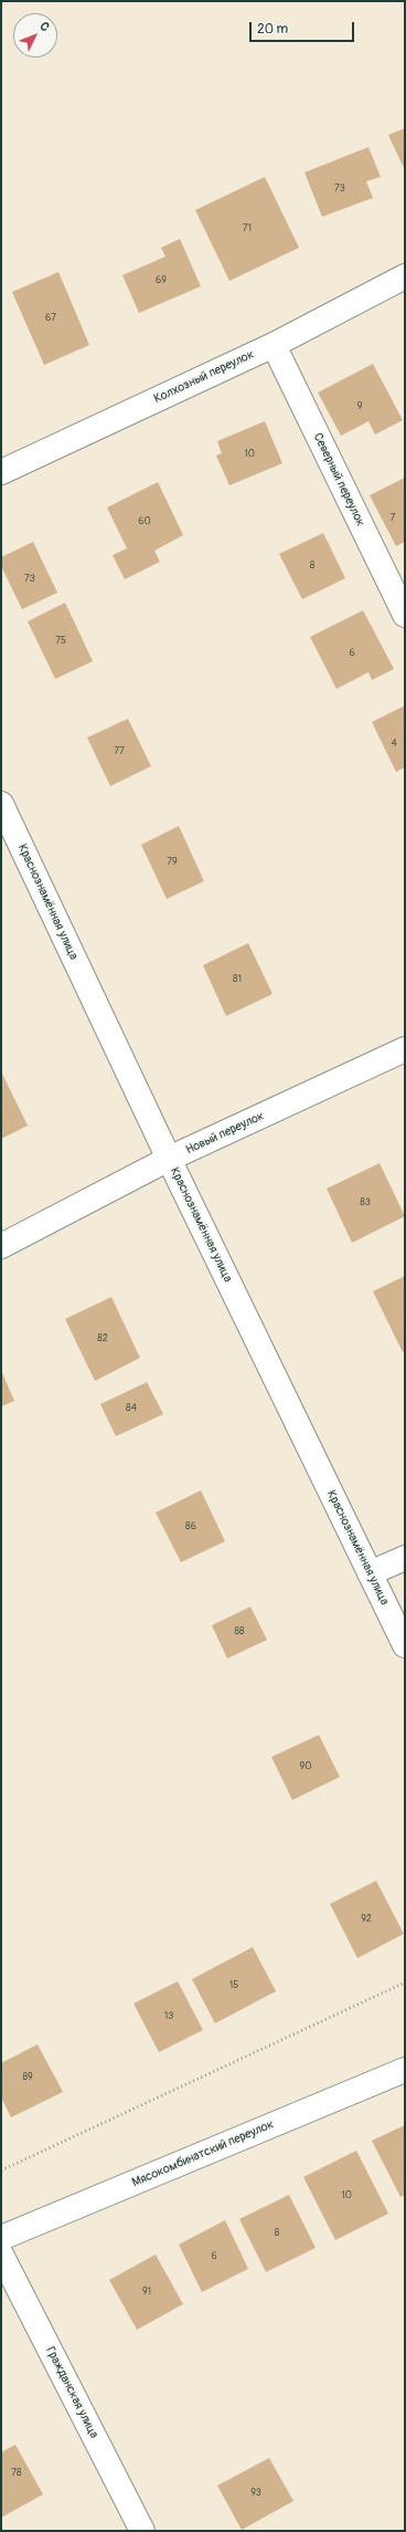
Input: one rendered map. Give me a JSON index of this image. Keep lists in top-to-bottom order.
{
  "streets": {
    "street": [
      "Колхозный переулок",
      "Северный переулок",
      "Краснознамённая улица",
      "Новый переулок",
      "Мясокомбинатский переулок",
      "Гражданская улица"
    ]
  },
  "crossings": [
    ["Колхозный переулок", "Северный переулок"],
    ["Краснознамённая улица", "Новый переулок"]
  ],
  "house_numbers": [
    "73",
    "71",
    "69",
    "67",
    "9",
    "10",
    "7",
    "60",
    "8",
    "73",
    "75",
    "6",
    "4",
    "77",
    "79",
    "81",
    "83",
    "82",
    "84",
    "86",
    "88",
    "90",
    "92",
    "15",
    "13",
    "89",
    "10",
    "8",
    "6",
    "91",
    "78",
    "93"
  ],
  "scale_bar": "20 m",
  "north": "top right"
}
